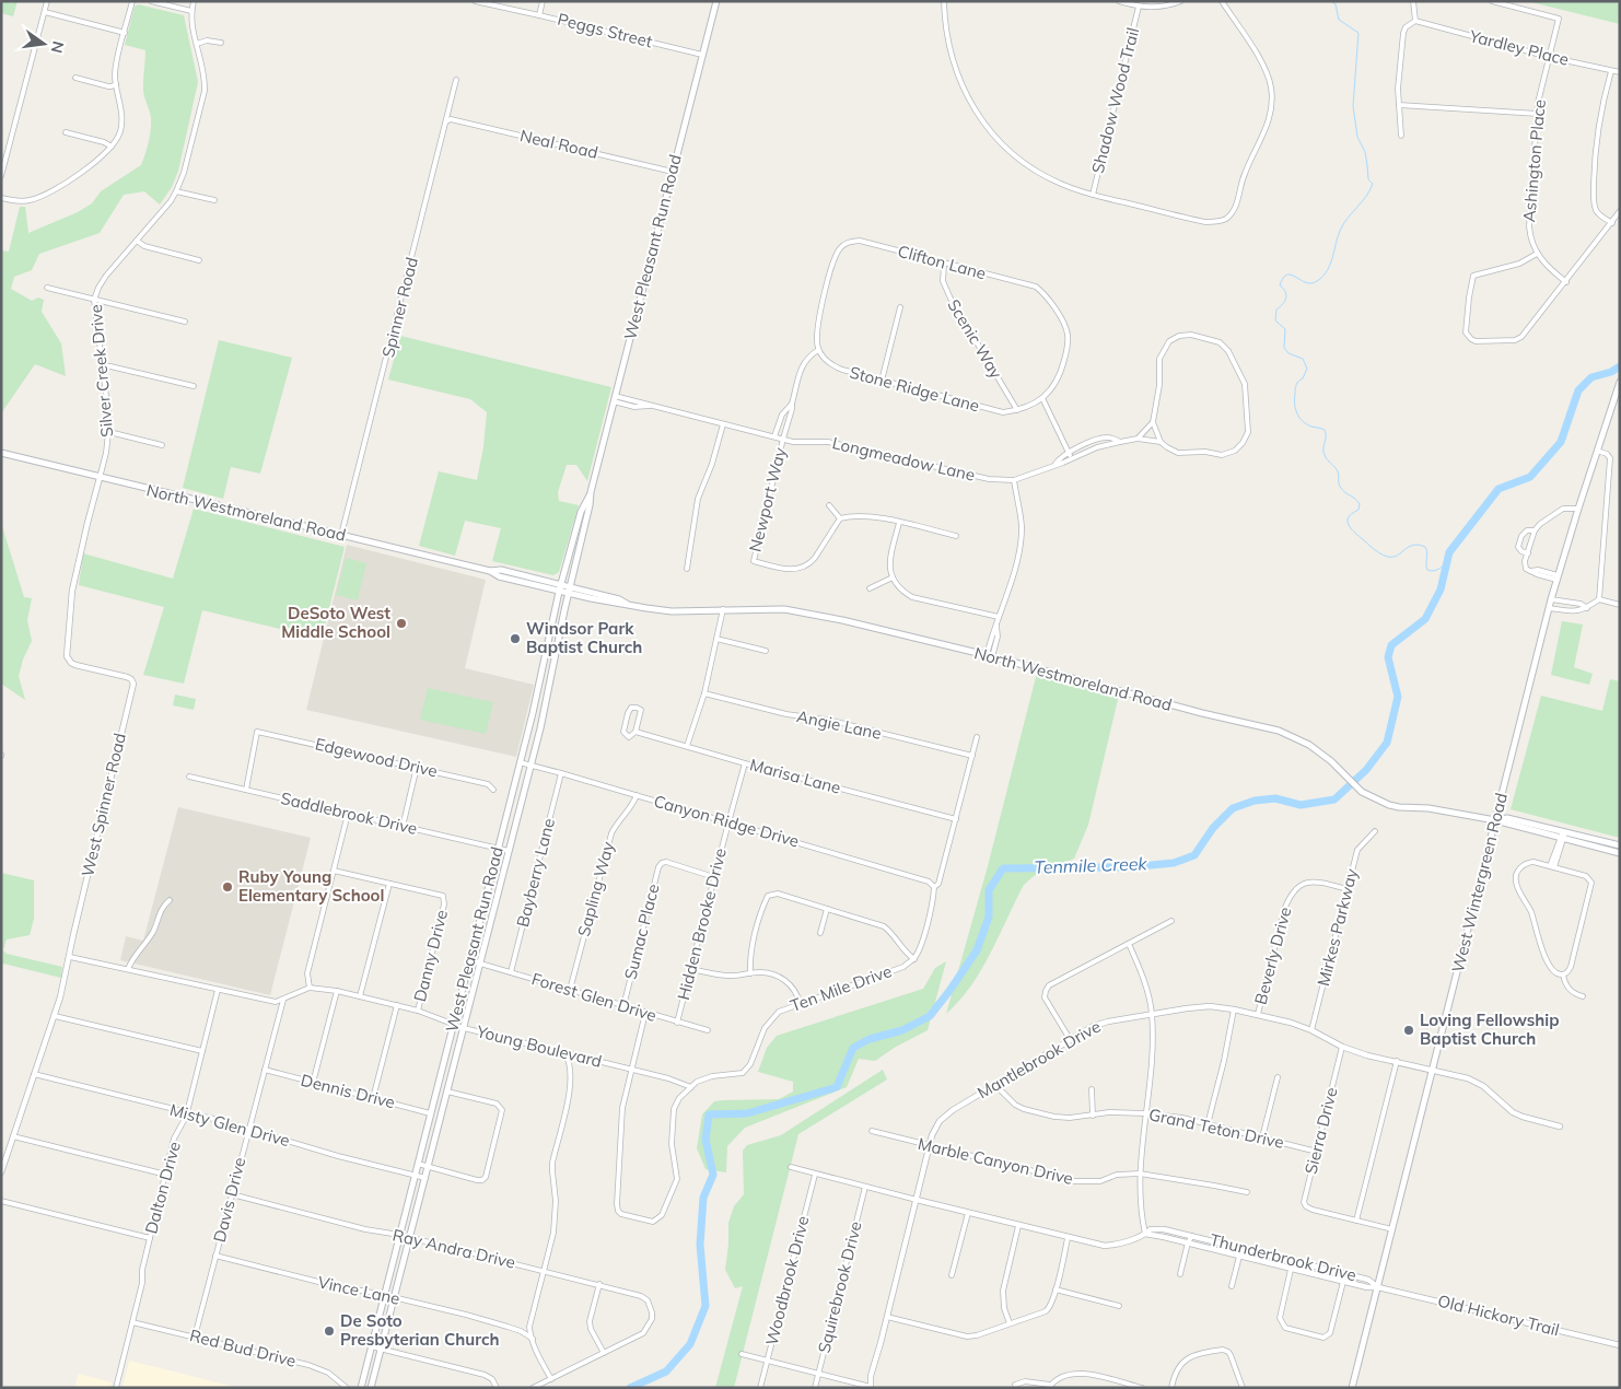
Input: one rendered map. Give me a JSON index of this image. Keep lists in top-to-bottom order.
{
  "streets": {
    "main road": ["West Pleasant Run Road", "North Westmoreland Road", "West Wintergreen Road"],
    "street": [
      "Peggs Street",
      "Yardley Place",
      "Shadow Wood Trail",
      "Neal Road",
      "Ashington Place",
      "Clifton Lane",
      "Spinner Road",
      "Scenic Way",
      "Silver Creek Drive",
      "Stone Ridge Lane",
      "Longmeadow Lane",
      "Newport Way",
      "Angie Lane",
      "Edgewood Drive",
      "Marisa Lane",
      "West Spinner Road",
      "Saddlebrook Drive",
      "Canyon Ridge Drive",
      "Bayberry Lane",
      "Sapling Way",
      "Hidden Brooke Drive",
      "Mirkes Parkway",
      "Sumac Place",
      "Danny Drive",
      "Beverly Drive",
      "Ten Mile Drive",
      "Forest Glen Drive",
      "Young Boulevard",
      "Mantlebrook Drive",
      "Dennis Drive",
      "Misty Glen Drive",
      "Grand Teton Drive",
      "Sierra Drive",
      "Marble Canyon Drive",
      "Dalton Drive",
      "Davis Drive",
      "Ray Andra Drive",
      "Thunderbrook Drive",
      "Woodbrook Drive",
      "Squirebrook Drive",
      "Vince Lane",
      "Old Hickory Trail",
      "Red Bud Drive"
    ]
  },
  "crossings": [
    ["Peggs Street", "West Pleasant Run Road"],
    ["Yardley Place", "Ashington Place"],
    ["Neal Road", "West Pleasant Run Road"],
    ["Neal Road", "Spinner Road"],
    ["West Pleasant Run Road", "Longmeadow Lane"],
    ["West Pleasant Run Road", "North Westmoreland Road"],
    ["West Pleasant Run Road", "Saddlebrook Drive"],
    ["West Pleasant Run Road", "Canyon Ridge Drive"],
    ["West Pleasant Run Road", "Forest Glen Drive"],
    ["West Pleasant Run Road", "Young Boulevard"],
    ["West Pleasant Run Road", "Dennis Drive"],
    ["West Pleasant Run Road", "Misty Glen Drive"],
    ["West Pleasant Run Road", "Ray Andra Drive"],
    ["West Pleasant Run Road", "Vince Lane"],
    ["Clifton Lane", "Scenic Way"],
    ["Clifton Lane", "Stone Ridge Lane"],
    ["Clifton Lane", "Newport Way"],
    ["Spinner Road", "North Westmoreland Road"],
    ["Scenic Way", "Stone Ridge Lane"],
    ["Silver Creek Drive", "North Westmoreland Road"],
    ["Silver Creek Drive", "West Spinner Road"],
    ["Stone Ridge Lane", "Newport Way"],
    ["Longmeadow Lane", "Newport Way"],
    ["North Westmoreland Road", "West Spinner Road"],
    ["North Westmoreland Road", "West Wintergreen Road"],
    ["Edgewood Drive", "Saddlebrook Drive"],
    ["Marisa Lane", "Hidden Brooke Drive"],
    ["West Spinner Road", "Misty Glen Drive"],
    ["Canyon Ridge Drive", "Bayberry Lane"],
    ["Canyon Ridge Drive", "Sapling Way"],
    ["Canyon Ridge Drive", "Hidden Brooke Drive"],
    ["Bayberry Lane", "Forest Glen Drive"],
    ["West Wintergreen Road", "Mantlebrook Drive"],
    ["West Wintergreen Road", "Thunderbrook Drive"],
    ["West Wintergreen Road", "Old Hickory Trail"],
    ["Sapling Way", "Forest Glen Drive"],
    ["Hidden Brooke Drive", "Sumac Place"],
    ["Hidden Brooke Drive", "Forest Glen Drive"],
    ["Mirkes Parkway", "Beverly Drive"],
    ["Mirkes Parkway", "Mantlebrook Drive"],
    ["Sumac Place", "Forest Glen Drive"],
    ["Danny Drive", "Young Boulevard"],
    ["Danny Drive", "Dennis Drive"],
    ["Beverly Drive", "Mantlebrook Drive"],
    ["Ten Mile Drive", "Young Boulevard"],
    ["Mantlebrook Drive", "Grand Teton Drive"],
    ["Mantlebrook Drive", "Sierra Drive"],
    ["Mantlebrook Drive", "Marble Canyon Drive"],
    ["Mantlebrook Drive", "Thunderbrook Drive"],
    ["Dennis Drive", "Davis Drive"],
    ["Misty Glen Drive", "Dalton Drive"],
    ["Misty Glen Drive", "Davis Drive"],
    ["Grand Teton Drive", "Sierra Drive"],
    ["Dalton Drive", "Red Bud Drive"],
    ["Davis Drive", "Ray Andra Drive"],
    ["Davis Drive", "Vince Lane"],
    ["Davis Drive", "Red Bud Drive"],
    ["Thunderbrook Drive", "Woodbrook Drive"],
    ["Thunderbrook Drive", "Squirebrook Drive"],
    ["Thunderbrook Drive", "Old Hickory Trail"]
  ],
  "water": ["Tenmile Creek"],
  "places": [
    "DeSoto West Middle School",
    "Windsor Park Baptist Church",
    "Ruby Young Elementary School",
    "Loving Fellowship Baptist Church",
    "De Soto Presbyterian Church"
  ],
  "north": "right"
}
